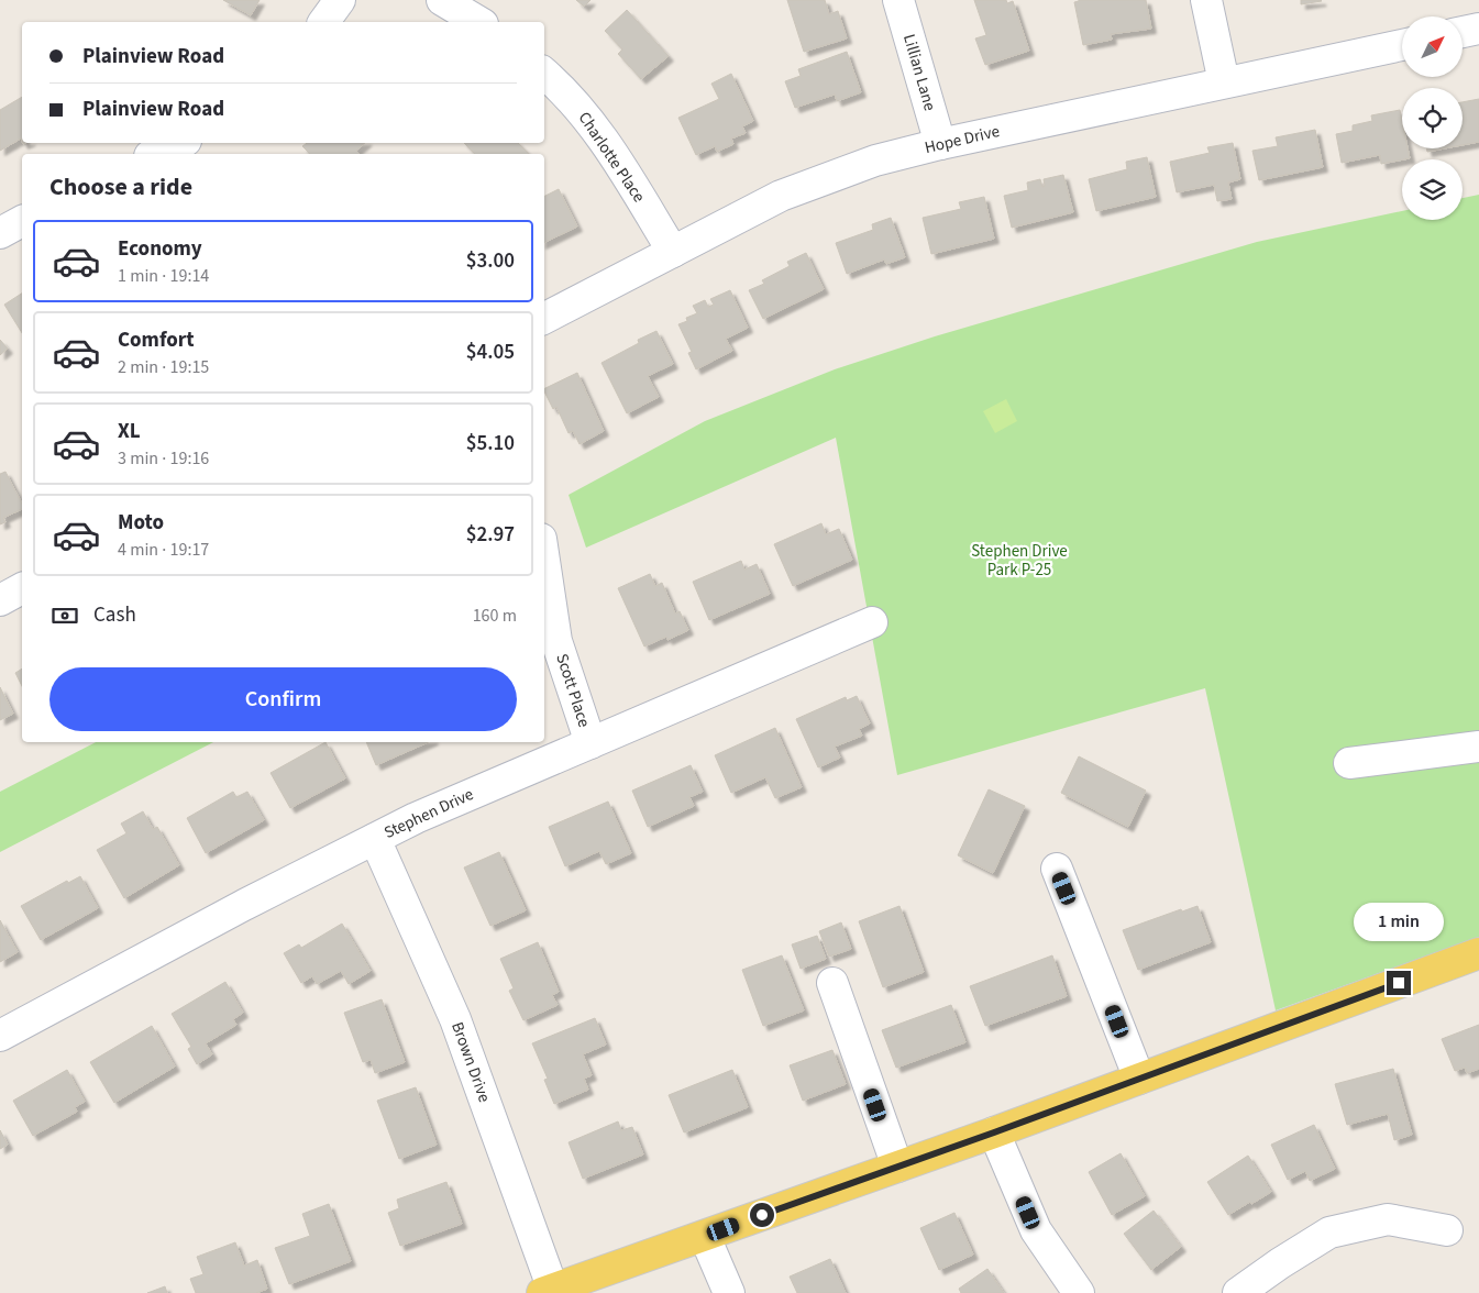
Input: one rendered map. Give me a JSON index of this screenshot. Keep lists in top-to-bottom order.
{
  "streets": {
    "street": [
      "Lillian Lane",
      "Hope Drive",
      "Charlotte Place",
      "Scott Place",
      "Stephen Drive",
      "Brown Drive"
    ]
  },
  "crossings": [
    ["Lillian Lane", "Hope Drive"],
    ["Hope Drive", "Charlotte Place"],
    ["Scott Place", "Stephen Drive"],
    ["Stephen Drive", "Brown Drive"]
  ],
  "parks": ["Stephen Drive Park P-25"],
  "north": "top right",
  "page": {
    "banner": ["Plainview Road", "Plainview Road"],
    "heading": "Choose a ride",
    "list": [
      {
        "name": "Economy",
        "note": "1 min · 19:14",
        "value": "$3.00"
      },
      {
        "name": "Comfort",
        "note": "2 min · 19:15",
        "value": "$4.05"
      },
      {
        "name": "XL",
        "note": "3 min · 19:16",
        "value": "$5.10"
      },
      {
        "name": "Moto",
        "note": "4 min · 19:17",
        "value": "$2.97"
      }
    ],
    "pay": ["Cash", "160 m"],
    "buttons": "Confirm",
    "bubble": "1 min"
  }
}
